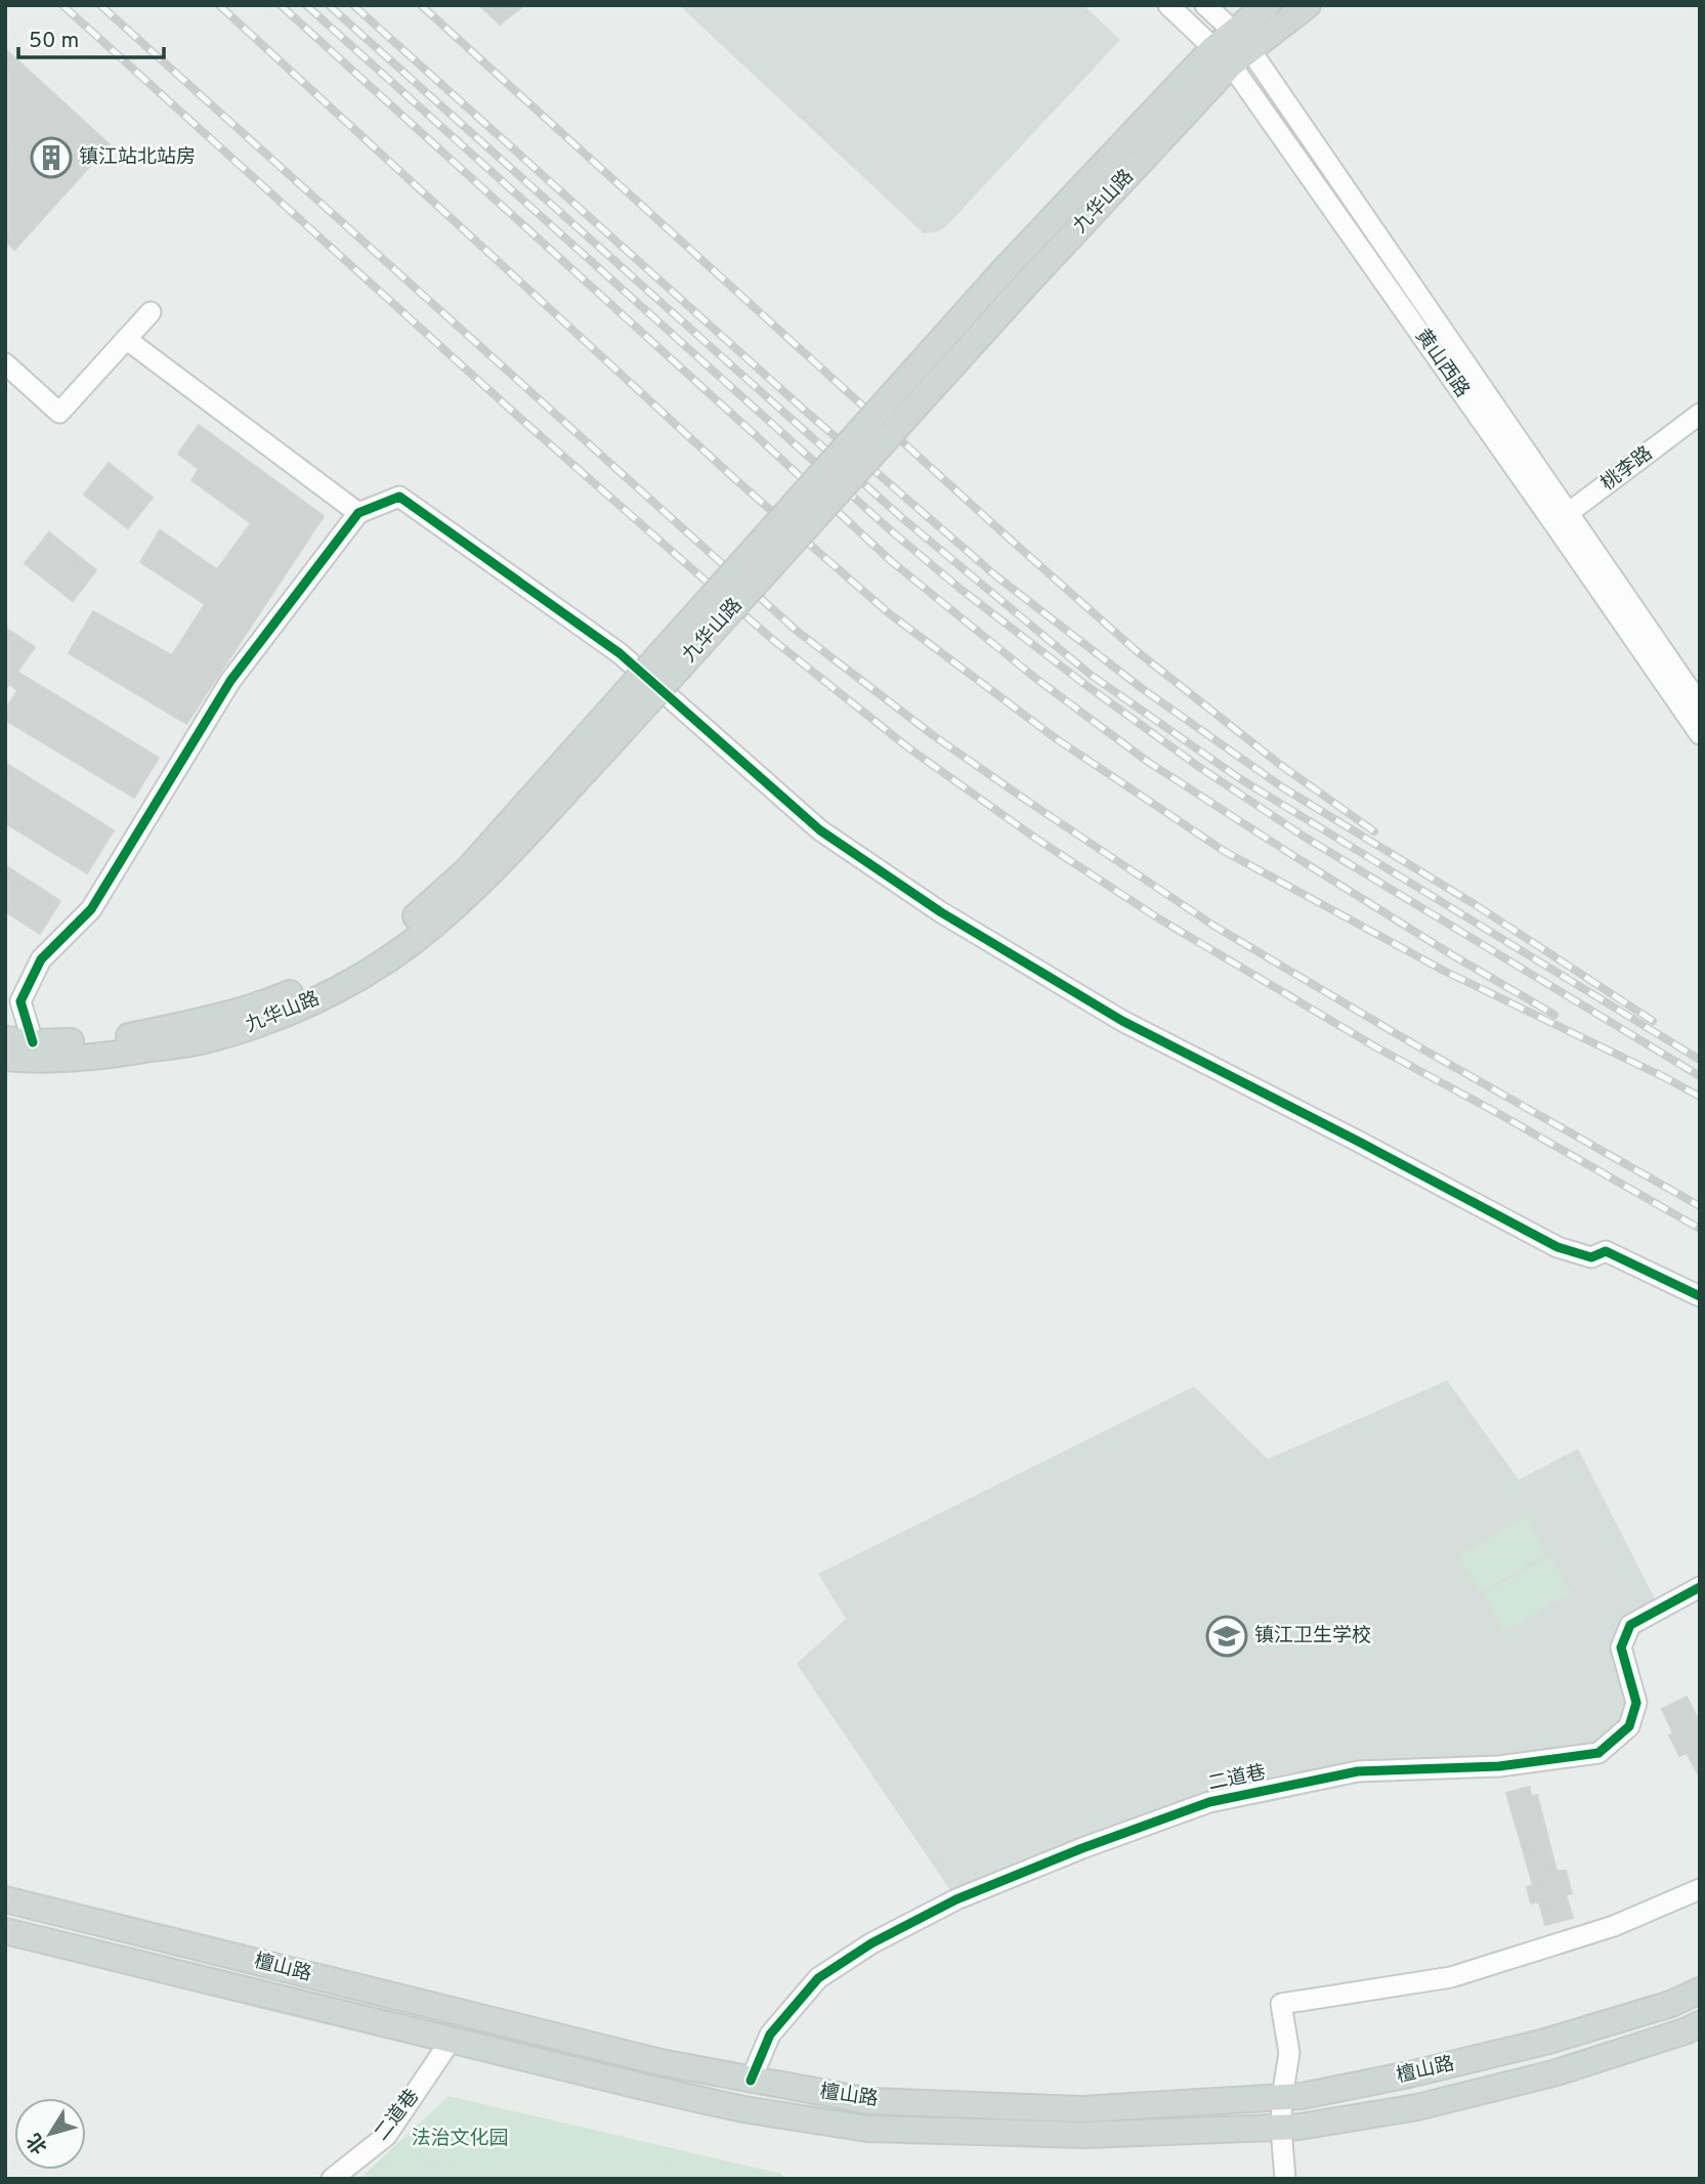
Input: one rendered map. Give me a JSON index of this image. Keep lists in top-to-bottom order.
{
  "streets": {
    "main road": ["九华山路", "檀山路"],
    "street": ["黄山西路", "桃李路", "二道巷"]
  },
  "crossings": [
    ["九华山路", "黄山西路"],
    ["黄山西路", "桃李路"],
    ["二道巷", "檀山路"]
  ],
  "parks": ["法治文化园"],
  "places": {
    "building": ["镇江站北站房"],
    "school or university": ["镇江卫生学校"]
  },
  "scale_bar": "50 m",
  "north": "bottom left"
}
